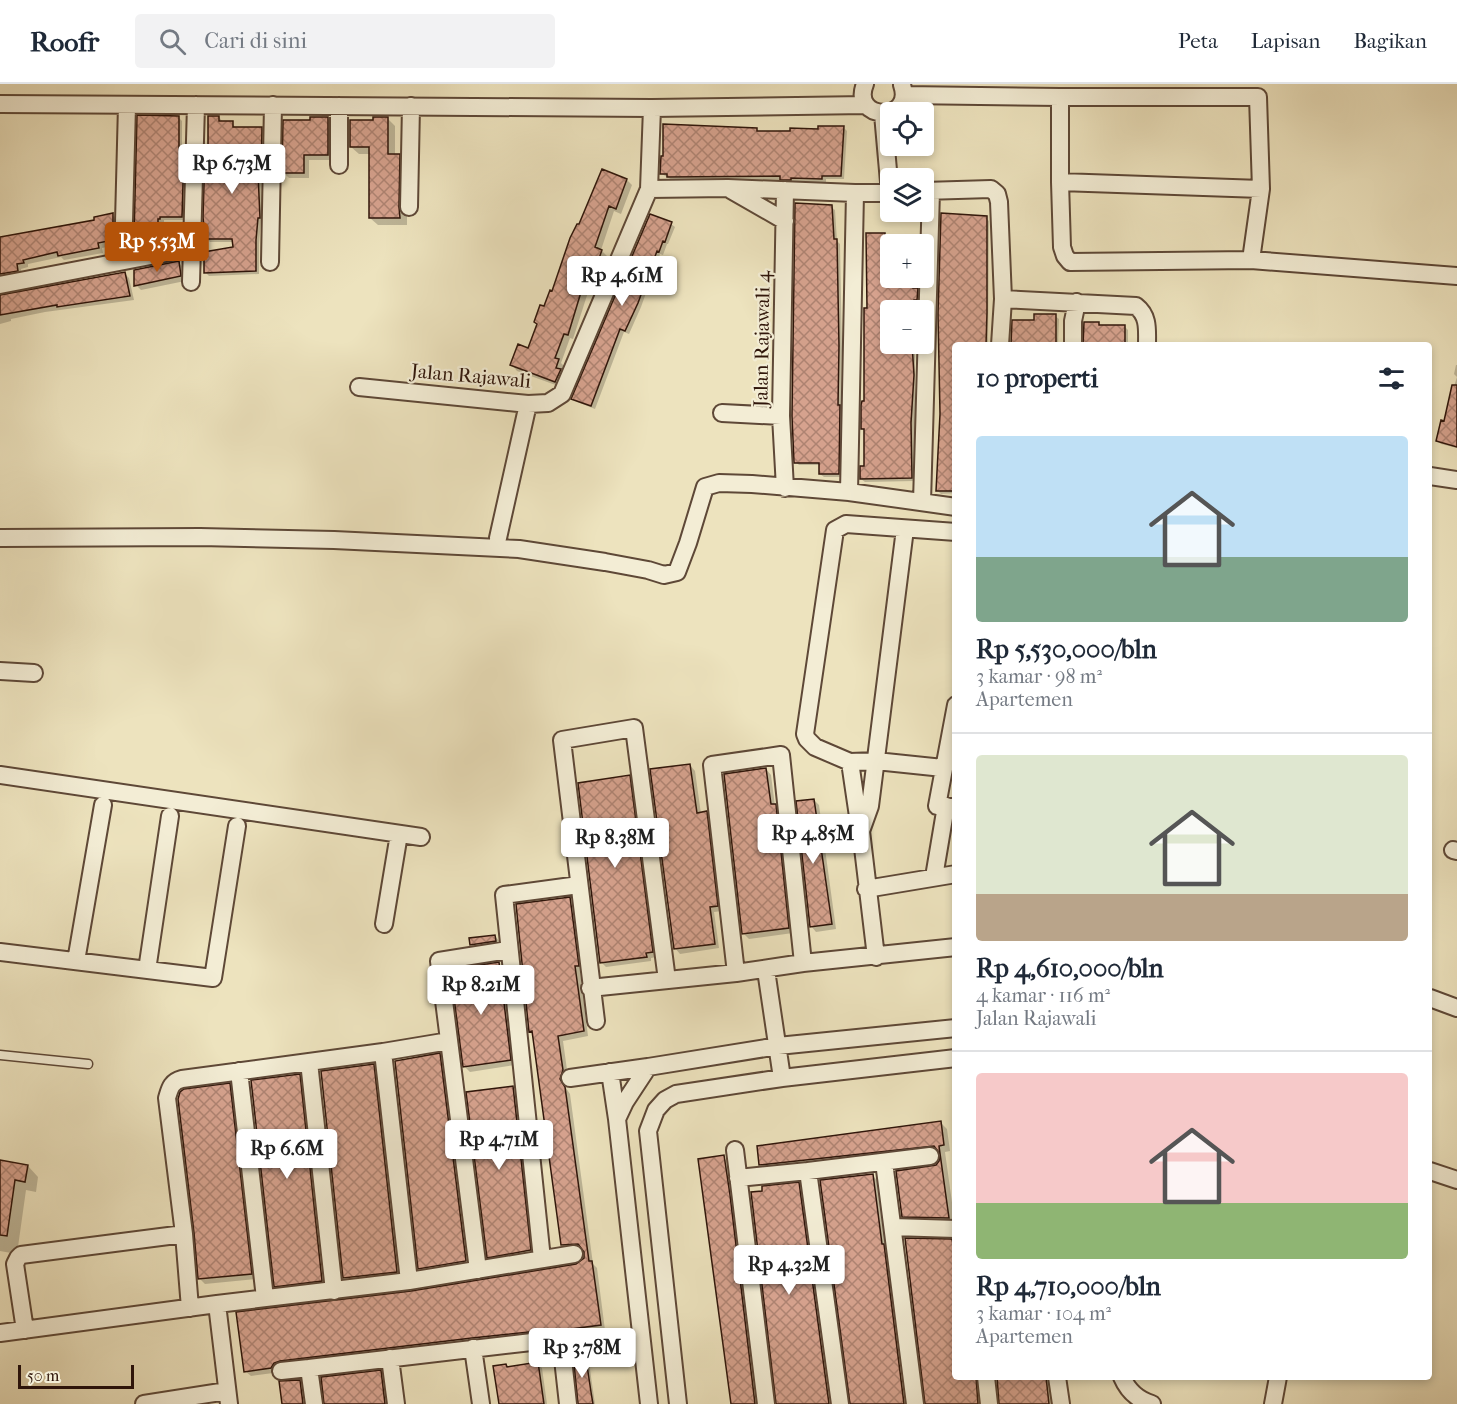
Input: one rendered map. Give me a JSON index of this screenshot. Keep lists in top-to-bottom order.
{
  "streets": {
    "street": ["Jalan Rajawali 4", "Jalan Rajawali"]
  },
  "scale_bar": "50 m",
  "page": {
    "header": "Roofr",
    "search": "Cari di sini",
    "nav": ["Peta", "Lapisan", "Bagikan"],
    "map_buttons": ["+", "−"],
    "price": [
      "Rp 6.73M",
      "Rp 5.53M",
      "Rp 4.61M",
      "Rp 4.85M",
      "Rp 8.38M",
      "Rp 8.21M",
      "Rp 4.71M",
      "Rp 6.6M",
      "Rp 4.32M",
      "Rp 3.78M"
    ],
    "heading": "10 properti",
    "list": [
      {
        "name": "Rp 5,530,000/bln",
        "note": "3 kamar · 98 m² · Apartemen"
      },
      {
        "name": "Rp 4,610,000/bln",
        "note": "4 kamar · 116 m² · Jalan Rajawali"
      },
      {
        "name": "Rp 4,710,000/bln",
        "note": "3 kamar · 104 m² · Apartemen"
      }
    ],
    "scale": "50 m"
  }
}
